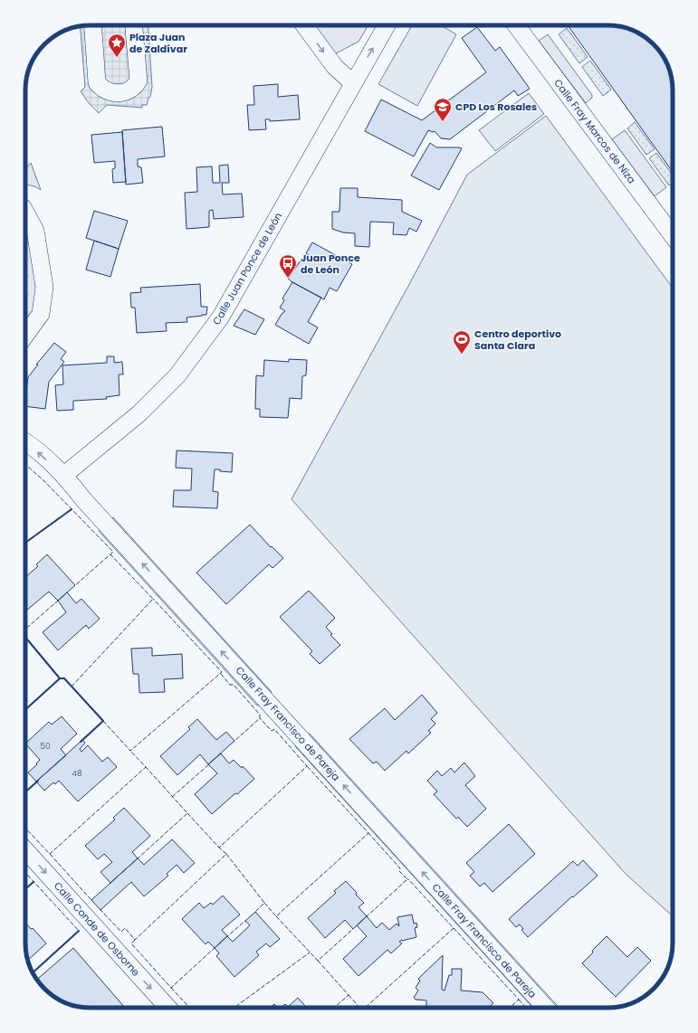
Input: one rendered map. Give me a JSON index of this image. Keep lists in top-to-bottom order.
{
  "streets": {
    "street": [
      "Calle Fray Marcos de Niza",
      "Calle Juan Ponce de León",
      "Calle Fray Francisco de Pareja",
      "Calle Conde de Osborne"
    ]
  },
  "crossings": [
    ["Calle Juan Ponce de León", "Calle Fray Francisco de Pareja"]
  ],
  "one_way": ["Calle Fray Francisco de Pareja", "Calle Conde de Osborne"],
  "places": {
    "place": ["Plaza Juan de Zaldívar"],
    "school or university": ["CPD Los Rosales"],
    "bus stop": ["Juan Ponce de León"],
    "sports": ["Centro deportivo Santa Clara"]
  },
  "house_numbers": ["50", "48"]
}
